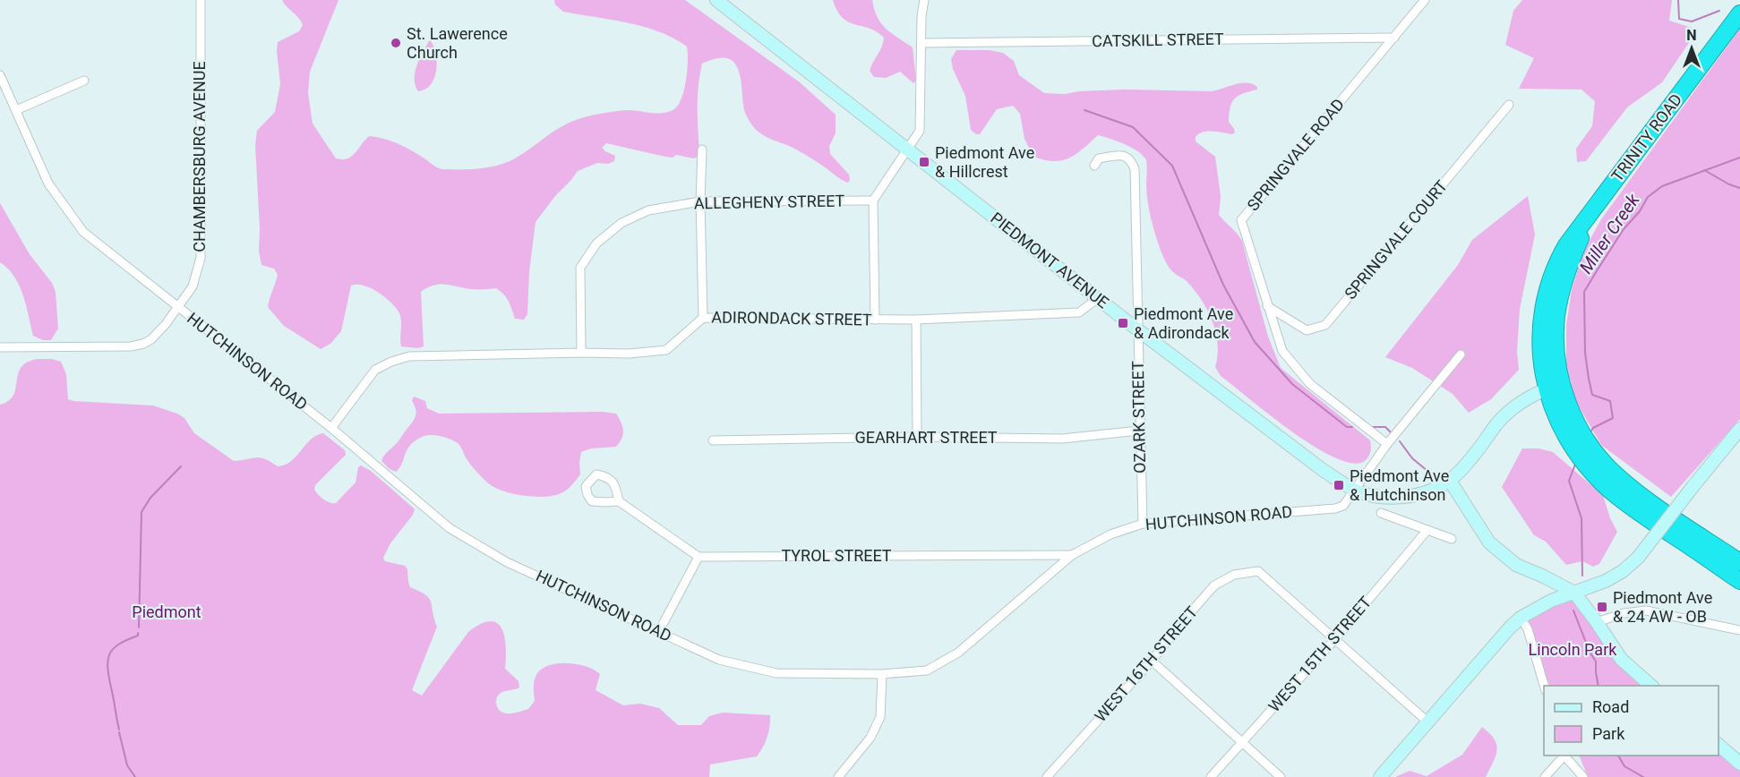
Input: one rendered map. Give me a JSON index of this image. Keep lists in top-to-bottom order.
{
  "streets": {
    "highway": ["TRINITY ROAD"],
    "main road": ["PIEDMONT AVENUE"],
    "street": [
      "CATSKILL STREET",
      "SPRINGVALE ROAD",
      "CHAMBERSBURG AVENUE",
      "ALLEGHENY STREET",
      "SPRINGVALE COURT",
      "ADIRONDACK STREET",
      "HUTCHINSON ROAD",
      "OZARK STREET",
      "GEARHART STREET",
      "TYROL STREET",
      "WEST 15TH STREET",
      "WEST 16TH STREET"
    ]
  },
  "crossings": [
    ["CATSKILL STREET", "SPRINGVALE ROAD"],
    ["TRINITY ROAD", "PIEDMONT AVENUE"],
    ["SPRINGVALE ROAD", "SPRINGVALE COURT"],
    ["SPRINGVALE ROAD", "HUTCHINSON ROAD"],
    ["CHAMBERSBURG AVENUE", "HUTCHINSON ROAD"],
    ["ALLEGHENY STREET", "ADIRONDACK STREET"],
    ["PIEDMONT AVENUE", "ADIRONDACK STREET"],
    ["PIEDMONT AVENUE", "HUTCHINSON ROAD"],
    ["PIEDMONT AVENUE", "OZARK STREET"],
    ["ADIRONDACK STREET", "HUTCHINSON ROAD"],
    ["HUTCHINSON ROAD", "OZARK STREET"],
    ["HUTCHINSON ROAD", "TYROL STREET"],
    ["OZARK STREET", "GEARHART STREET"],
    ["WEST 15TH STREET", "WEST 16TH STREET"]
  ],
  "water": ["Miller Creek"],
  "parks": ["Piedmont", "Lincoln Park"],
  "places": {
    "other": ["St. Lawerence Church"],
    "transit": [
      "Piedmont Ave & Hillcrest",
      "Piedmont Ave & Adirondack",
      "Piedmont Ave & Hutchinson",
      "Piedmont Ave & 24 AW - OB"
    ]
  },
  "legend": ["Road", "Park"],
  "north": "top"
}
